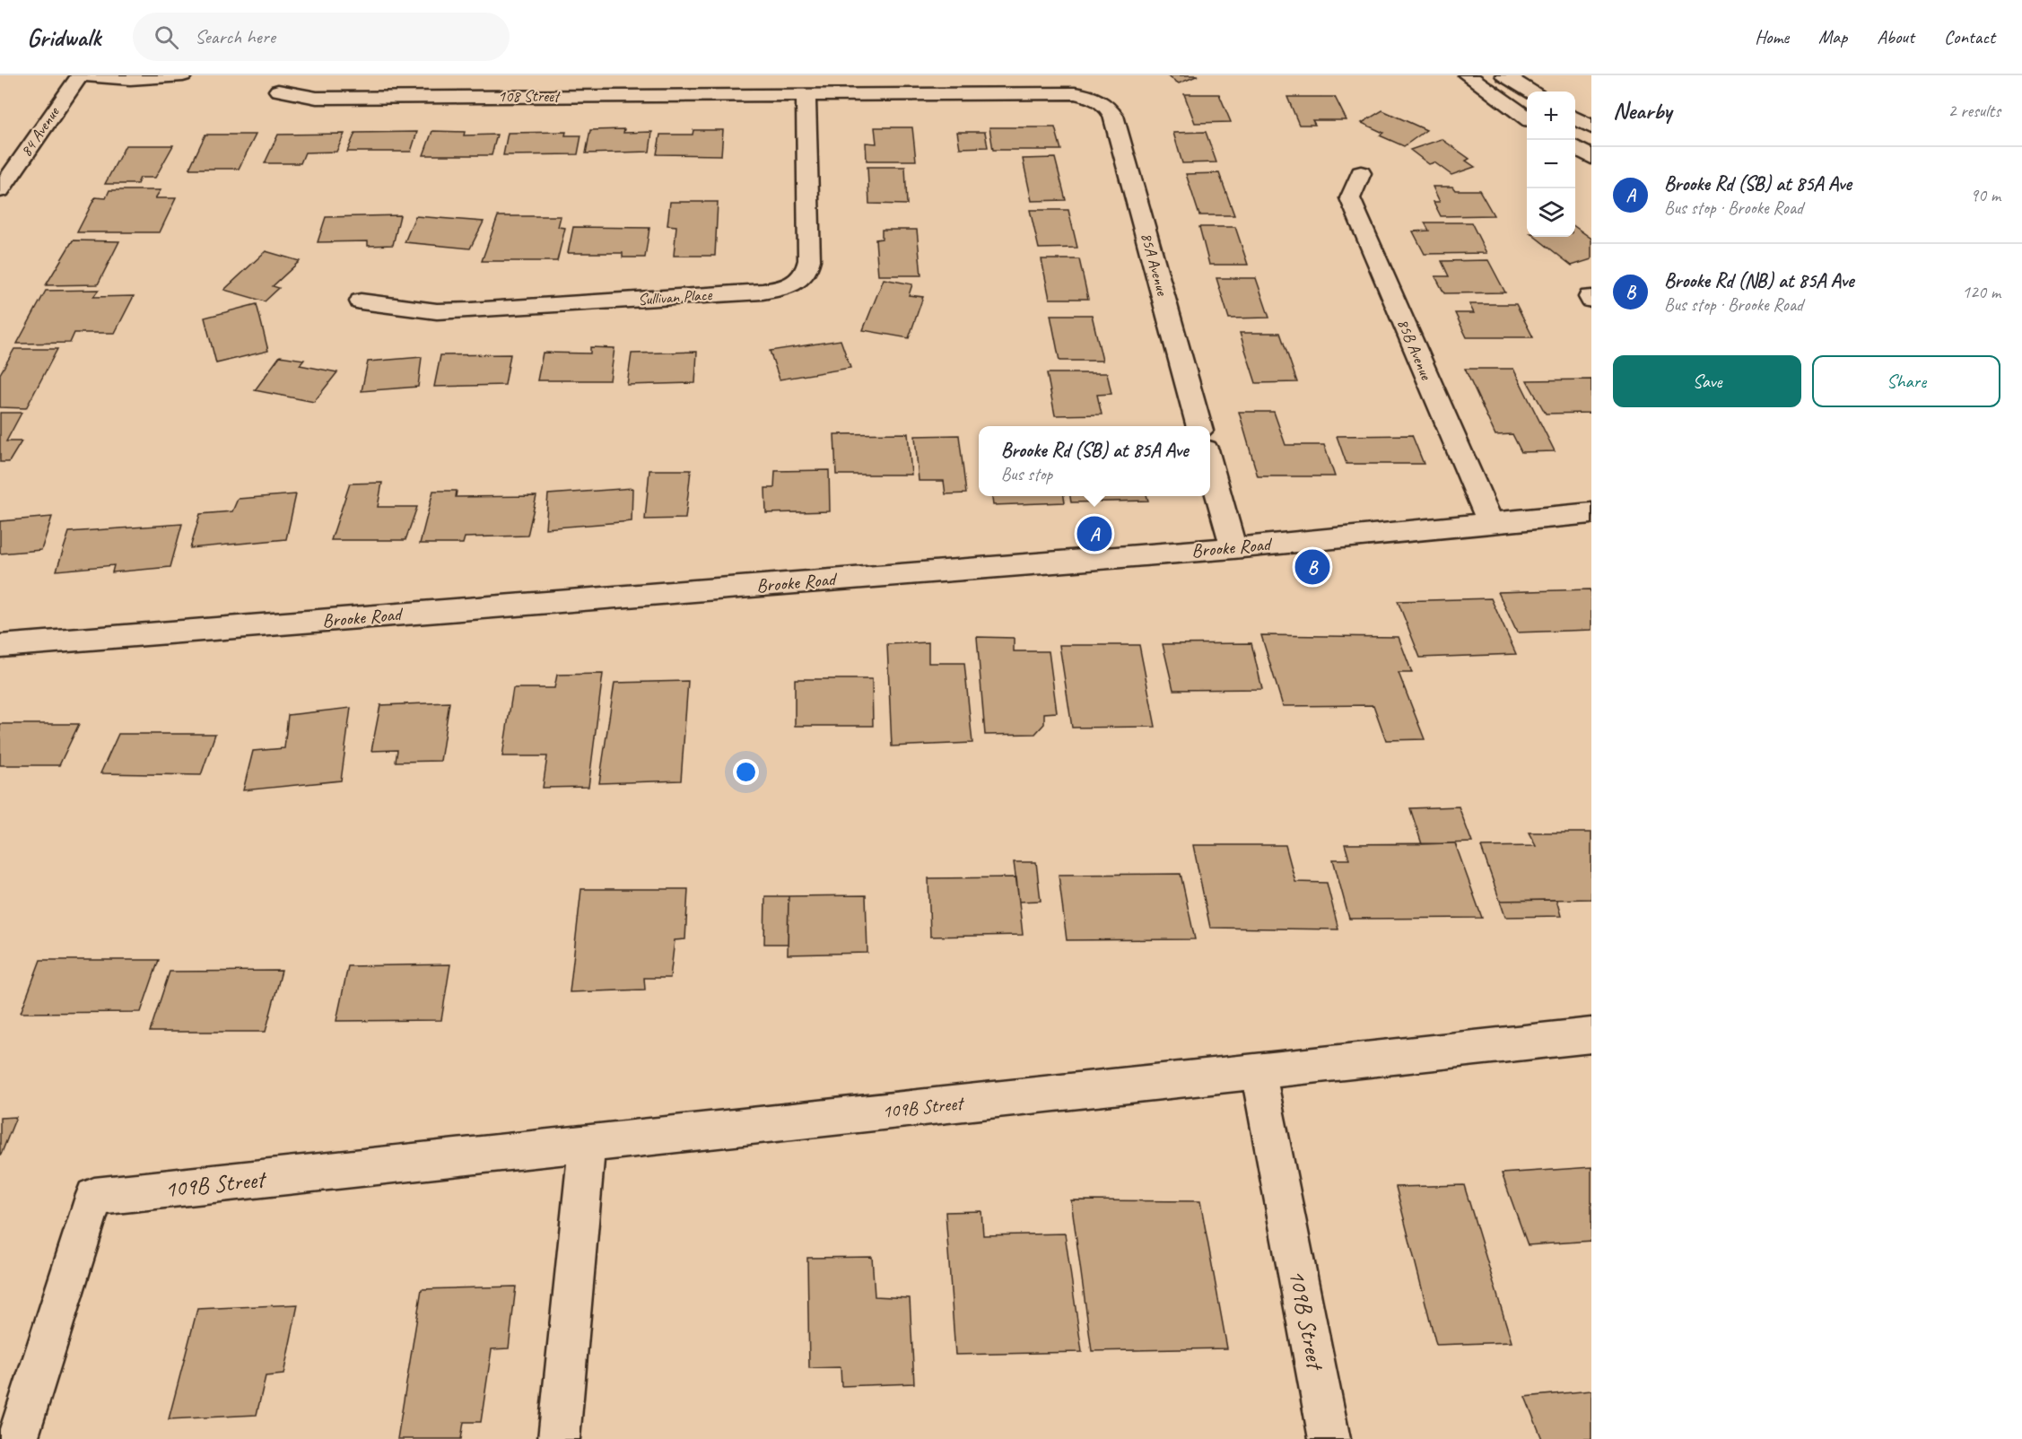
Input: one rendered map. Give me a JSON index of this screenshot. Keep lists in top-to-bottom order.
{
  "streets": {
    "street": [
      "108 Street",
      "84 Avenue",
      "85A Avenue",
      "Sullivan Place",
      "85B Avenue",
      "Brooke Road",
      "109B Street"
    ]
  },
  "crossings": [
    ["108 Street", "85A Avenue"],
    ["108 Street", "Sullivan Place"],
    ["85B Avenue", "Brooke Road"]
  ],
  "page": {
    "header": "Gridwalk",
    "search": "Search here",
    "nav": [
      "Home",
      "Map",
      "About",
      "Contact"
    ],
    "heading": ["Nearby", "2 results"],
    "map_buttons": ["+", "−"],
    "list": [
      {
        "mark": "A",
        "name": "Brooke Rd (SB) at 85A Ave",
        "note": "Bus stop · Brooke Road",
        "value": "90 m"
      },
      {
        "mark": "B",
        "name": "Brooke Rd (NB) at 85A Ave",
        "note": "Bus stop · Brooke Road",
        "value": "120 m"
      }
    ],
    "buttons": ["Save", "Share"],
    "popup": ["Brooke Rd (SB) at 85A Ave", "Bus stop"],
    "pins": ["A", "B"]
  }
}
